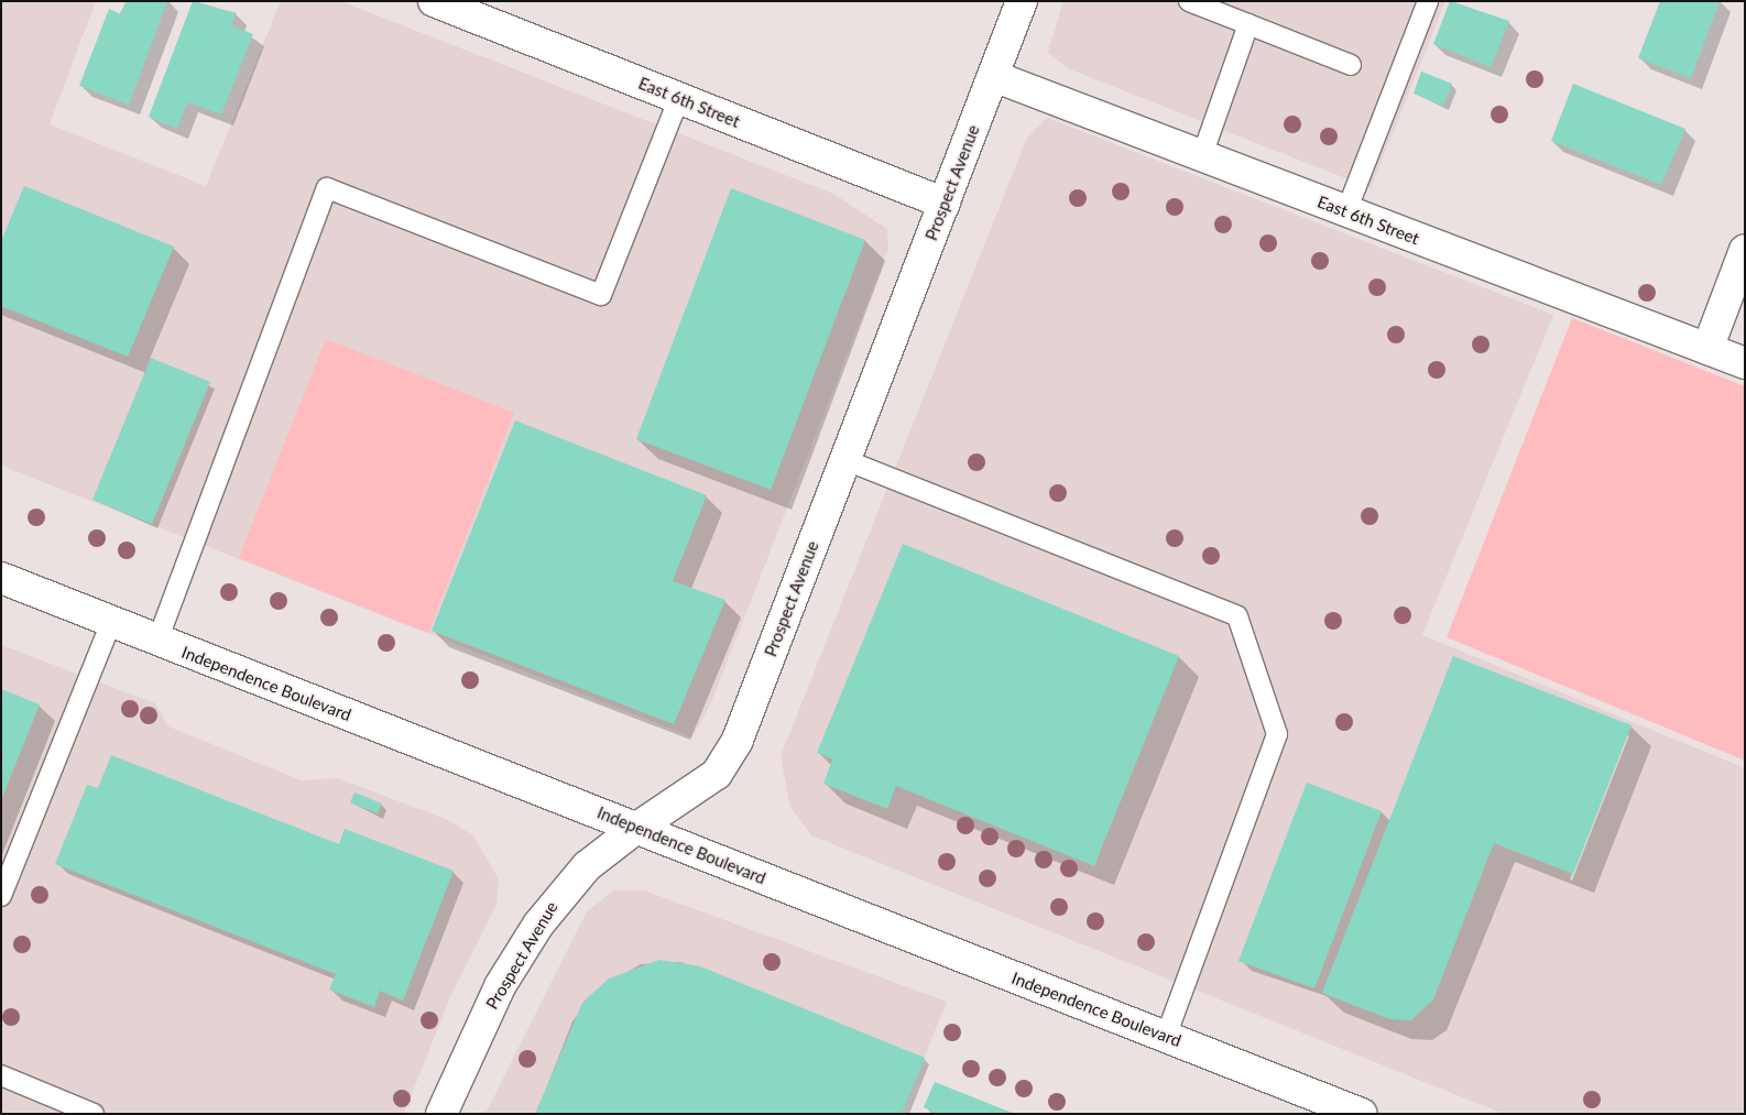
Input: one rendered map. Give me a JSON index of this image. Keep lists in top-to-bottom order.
{
  "streets": {
    "main road": ["East 6th Street", "Prospect Avenue", "Independence Boulevard"]
  },
  "crossings": [
    ["East 6th Street", "Prospect Avenue"],
    ["Prospect Avenue", "Independence Boulevard"]
  ]
}
